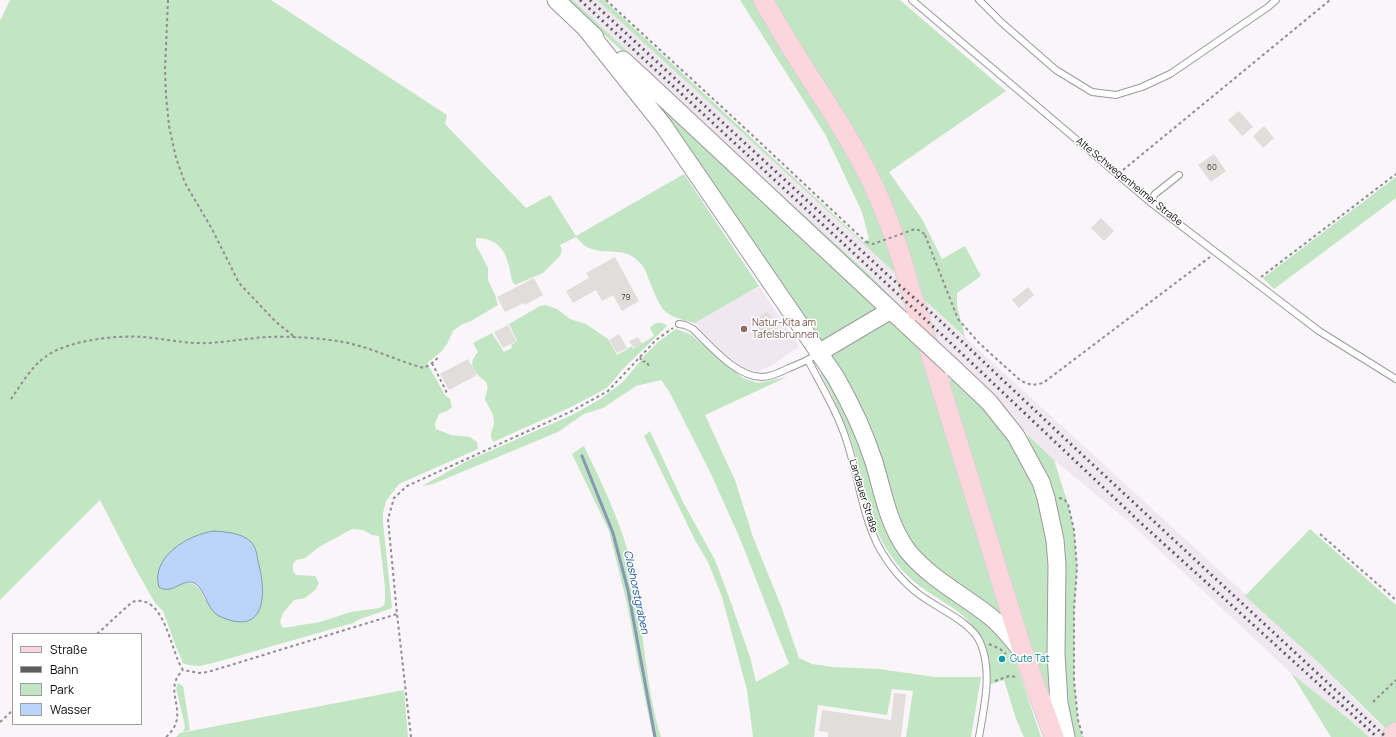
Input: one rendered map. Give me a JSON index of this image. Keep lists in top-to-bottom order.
{
  "streets": {
    "lane": ["Alte Schwegenheimer Straße", "Landauer Straße"]
  },
  "water": ["Closhorstgraben"],
  "places": ["Natur-Kita am Tafelsbrunnen", "Gute Tat"],
  "house_numbers": ["60", "79"],
  "legend": [
    "Straße",
    "Bahn",
    "Park",
    "Wasser"
  ]
}
